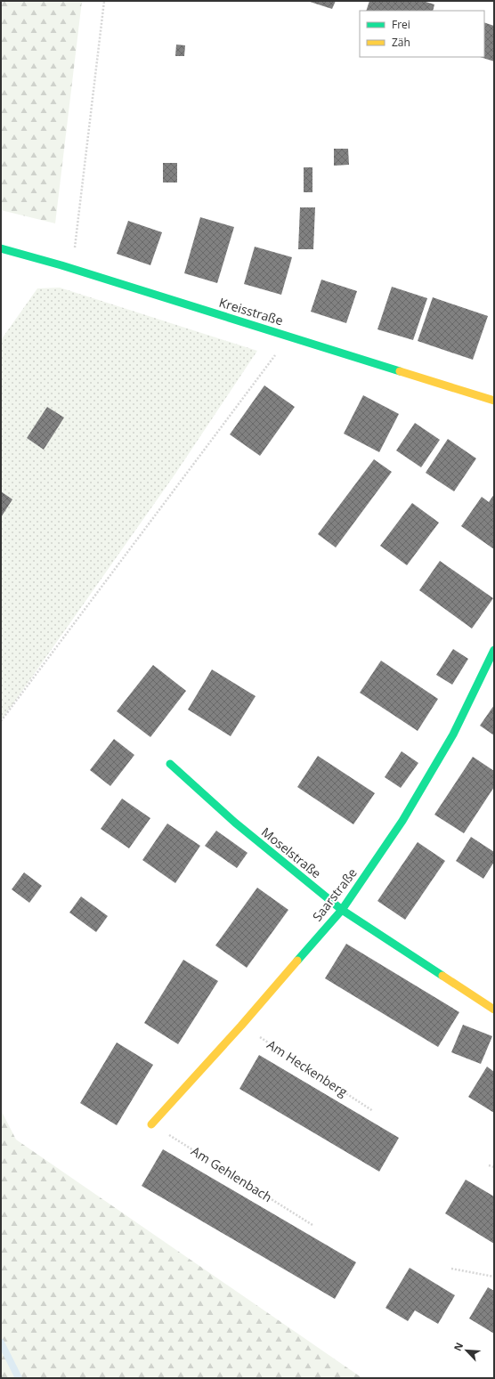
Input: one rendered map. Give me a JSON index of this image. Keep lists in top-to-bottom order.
{
  "streets": {
    "street": ["Kreisstraße", "Moselstraße", "Saarstraße"],
    "path": ["Am Heckenberg", "Am Gehlenbach"]
  },
  "crossings": [
    ["Moselstraße", "Saarstraße"],
    ["Saarstraße", "Am Heckenberg"],
    ["Saarstraße", "Am Gehlenbach"]
  ],
  "legend": ["Frei", "Zäh"],
  "north": "top left"
}
